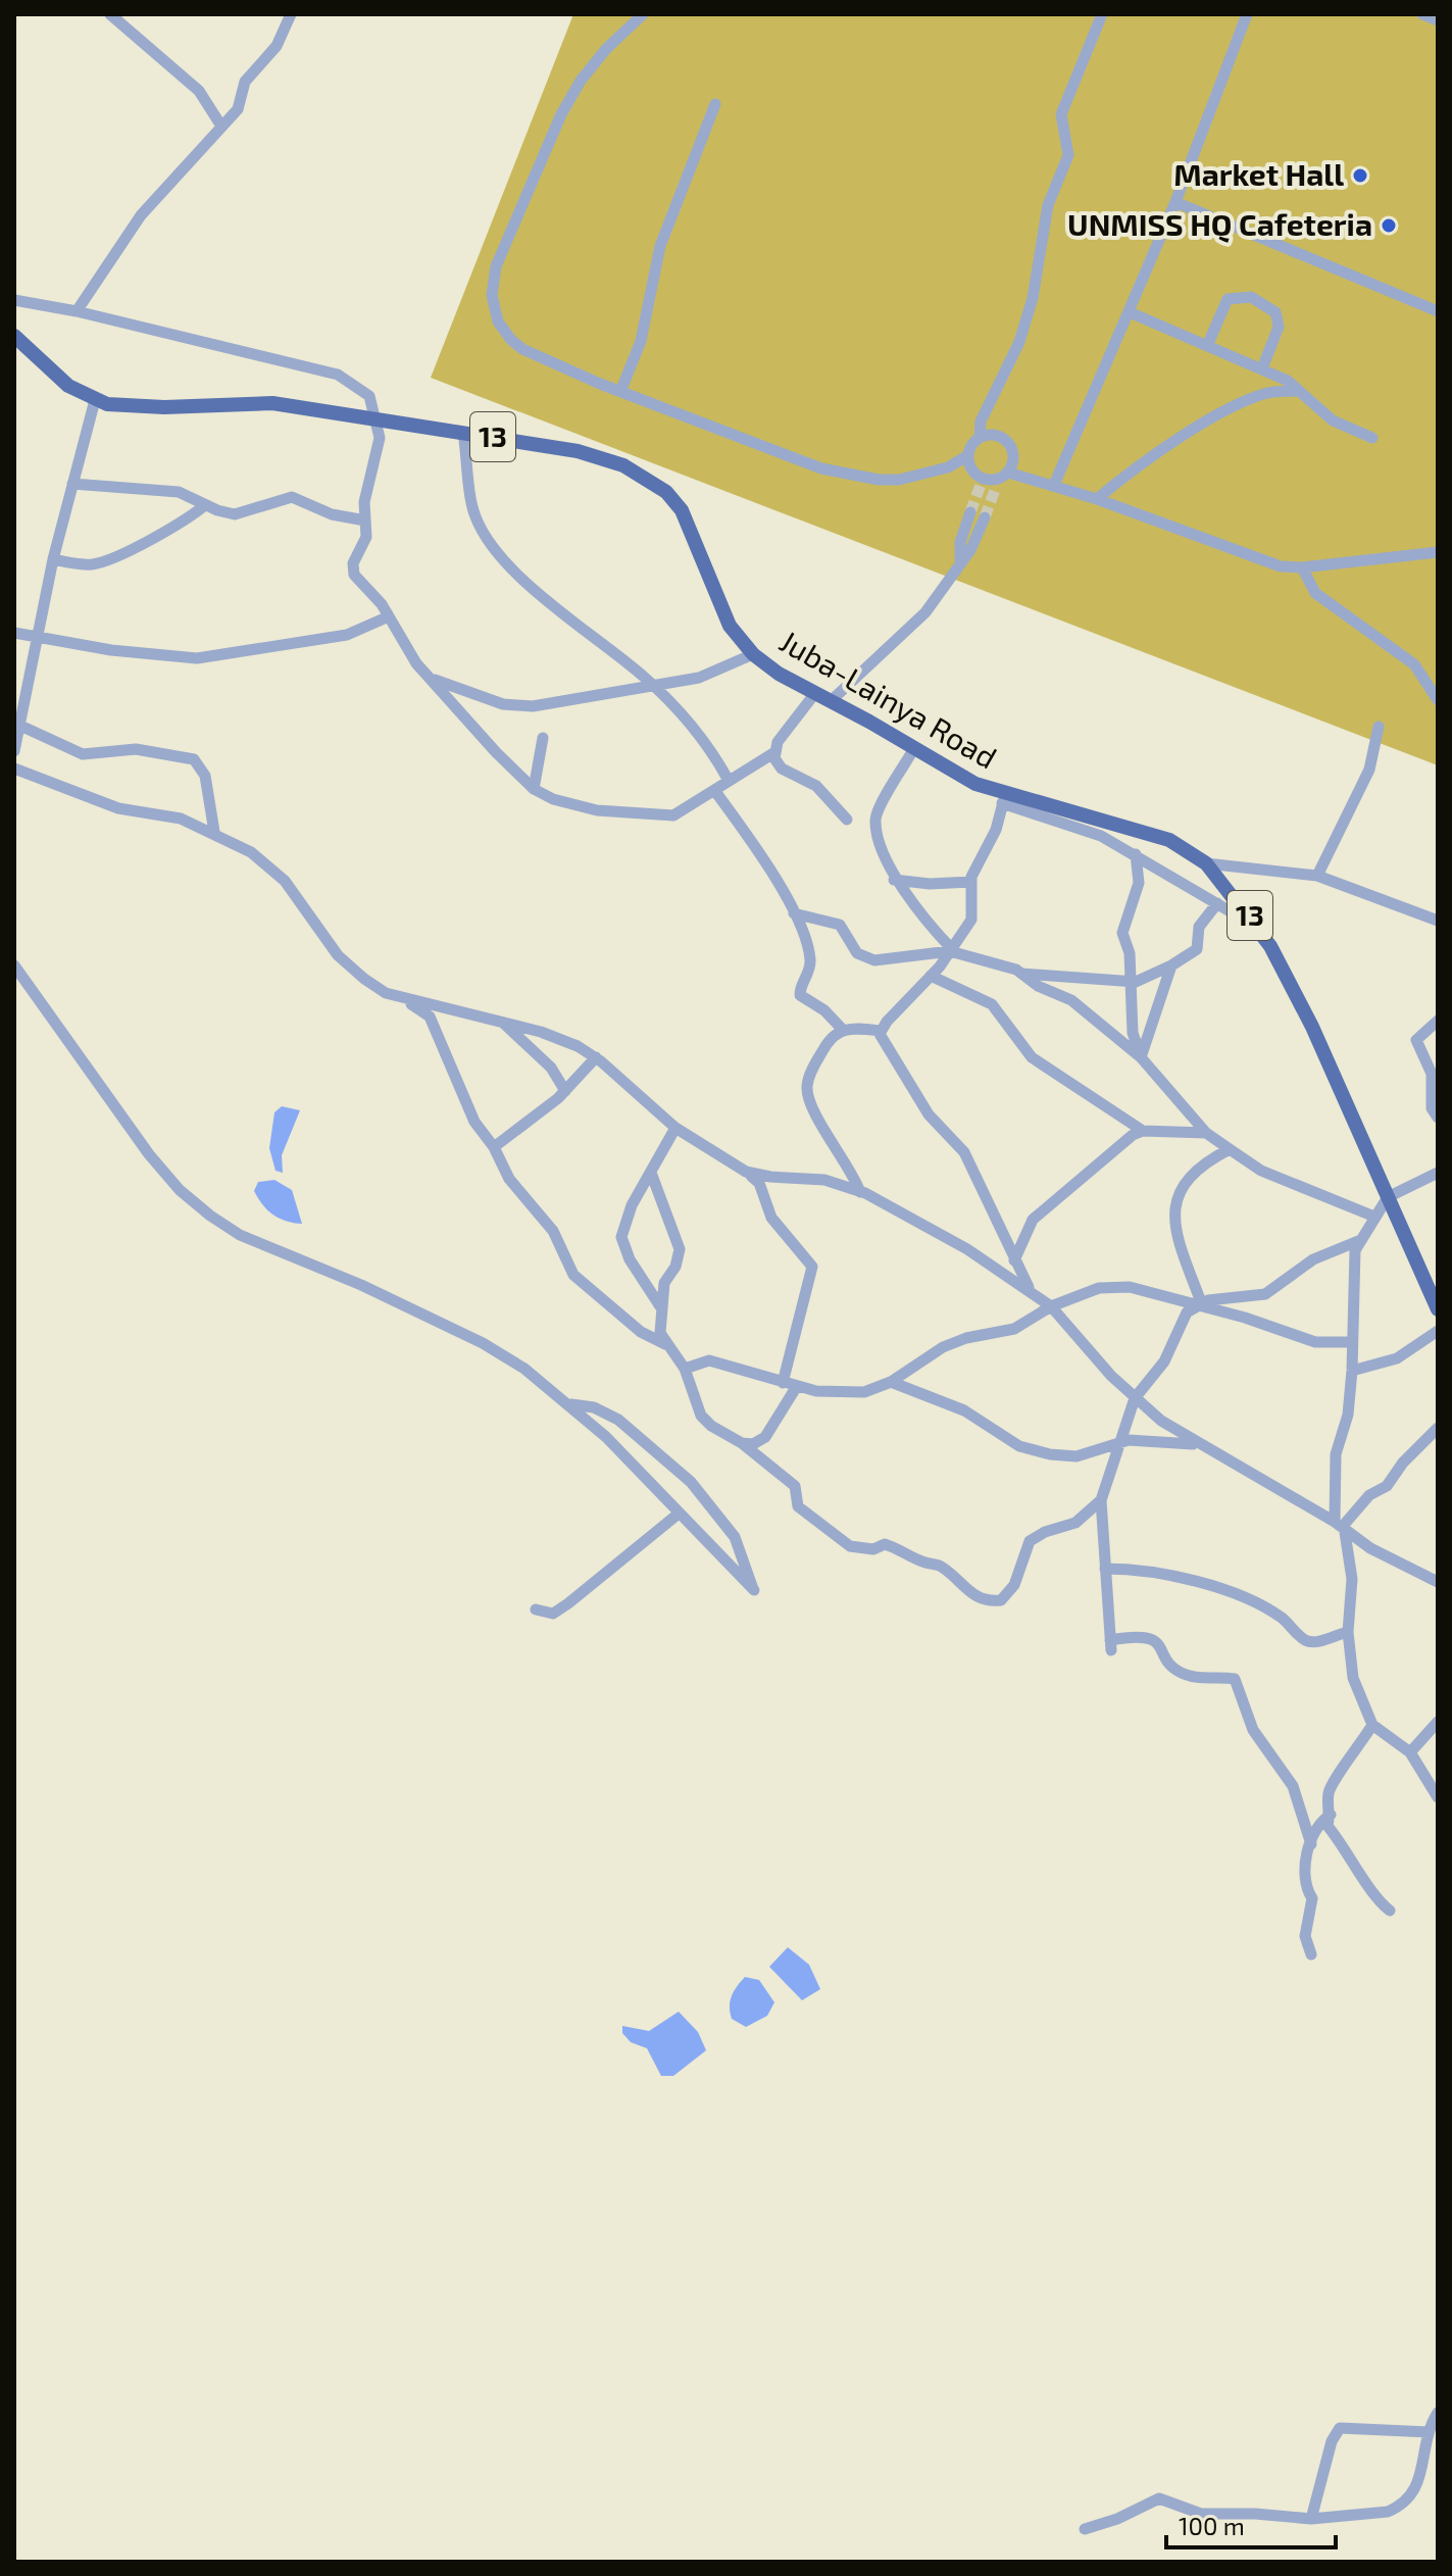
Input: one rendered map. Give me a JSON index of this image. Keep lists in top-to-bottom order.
{
  "streets": {
    "main road": ["13", "Juba-Lainya Road"]
  },
  "places": ["Market Hall", "UNMISS HQ Cafeteria"],
  "scale_bar": "100 m"
}
